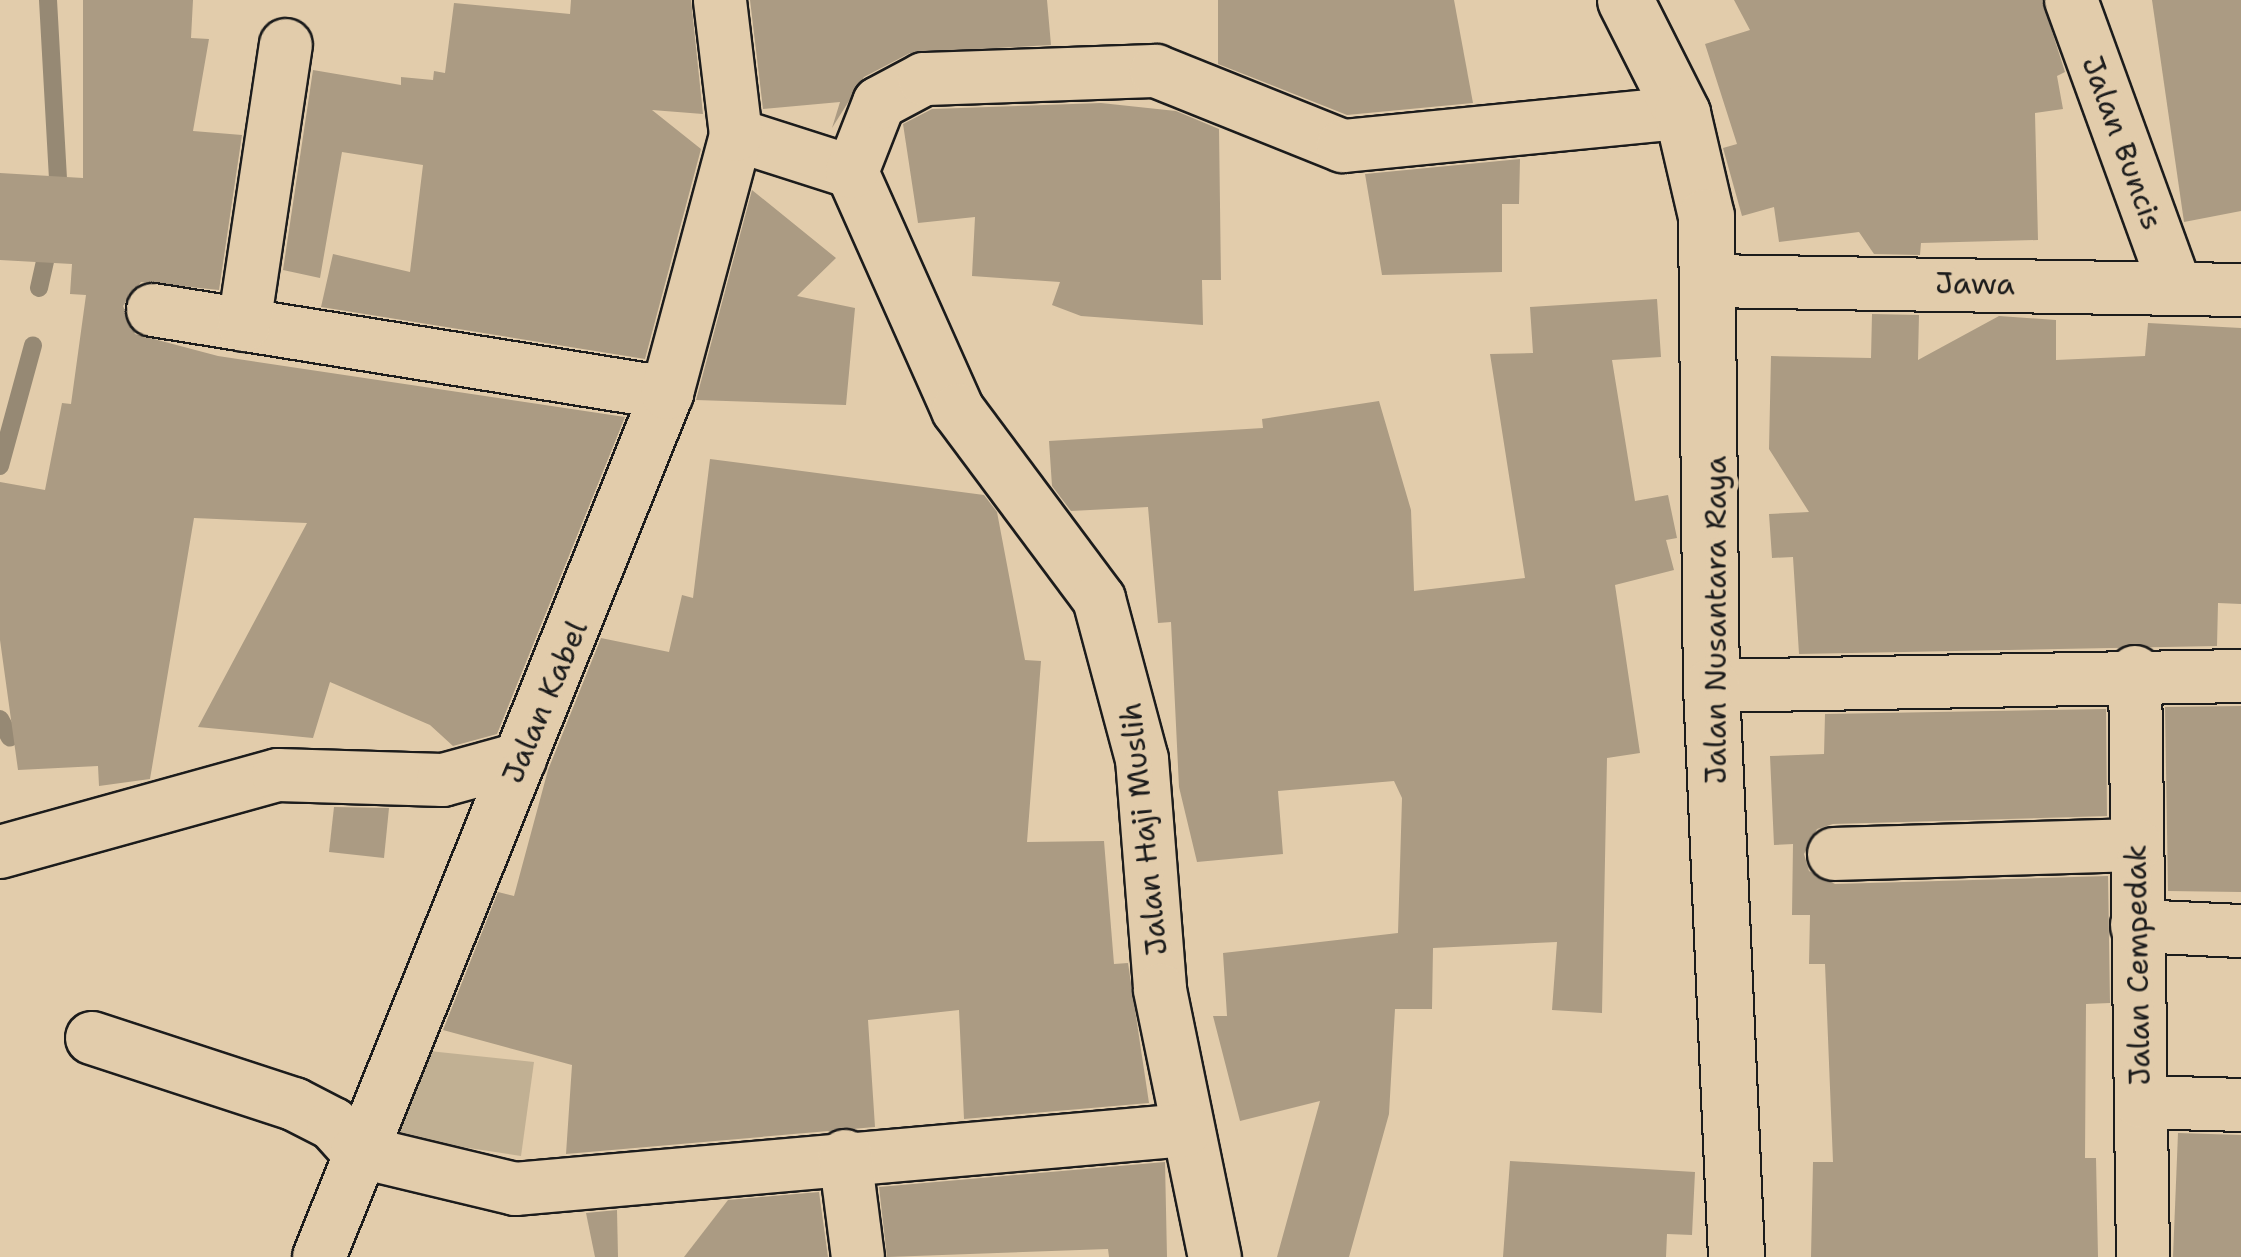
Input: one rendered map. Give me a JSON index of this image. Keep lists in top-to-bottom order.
{
  "streets": {
    "street": [
      "Jalan Buncis",
      "Jawa",
      "Jalan Nusantara Raya",
      "Jalan Kabel",
      "Jalan Haji Muslih",
      "Jalan Cempedak"
    ]
  },
  "crossings": [
    ["Jalan Buncis", "Jawa"],
    ["Jawa", "Jalan Nusantara Raya"]
  ]
}
